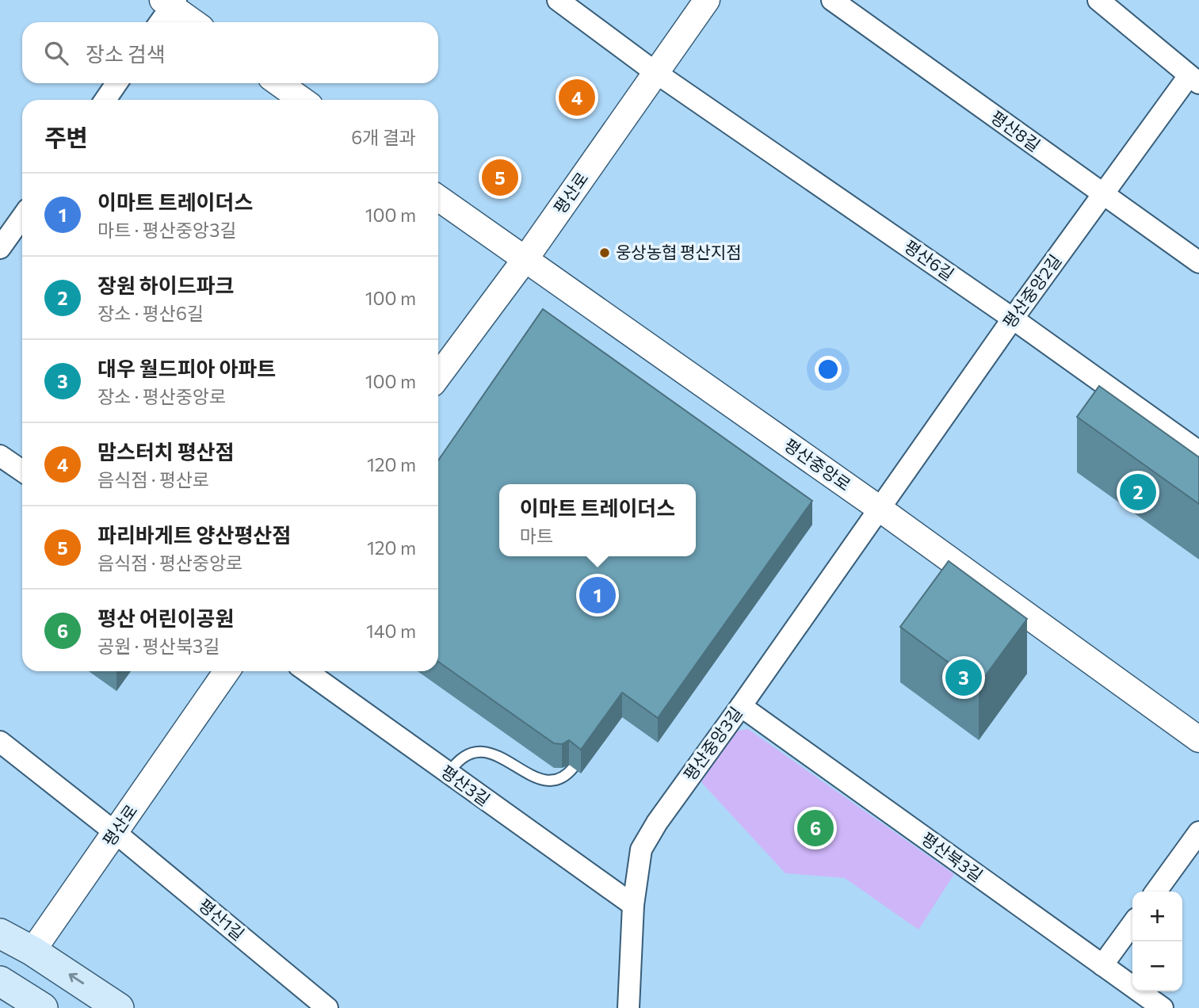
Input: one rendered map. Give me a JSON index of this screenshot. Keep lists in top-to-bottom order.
{
  "streets": {
    "main road": ["평산로"],
    "street": [
      "평산8길",
      "평산6길",
      "평산중앙2길",
      "평산중앙로",
      "평산중앙3길",
      "평산3길",
      "평산북3길",
      "평산1길"
    ]
  },
  "crossings": [
    ["평산8길", "평산중앙2길"],
    ["평산로", "평산6길"],
    ["평산로", "평산중앙로"],
    ["평산로", "평산1길"],
    ["평산6길", "평산중앙2길"],
    ["평산중앙2길", "평산중앙로"],
    ["평산중앙2길", "평산중앙3길"],
    ["평산중앙로", "평산중앙3길"],
    ["평산중앙3길", "평산3길"],
    ["평산중앙3길", "평산북3길"]
  ],
  "places": ["웅상농협 평산지점"],
  "page": {
    "search": "장소 검색",
    "pins": [
      "4",
      "5",
      "2",
      "1",
      "3",
      "6"
    ],
    "heading": ["주변", "6개 결과"],
    "list": [
      {
        "mark": "1",
        "name": "이마트 트레이더스",
        "note": "마트 · 평산중앙3길",
        "value": "100 m"
      },
      {
        "mark": "2",
        "name": "장원 하이드파크",
        "note": "장소 · 평산6길",
        "value": "100 m"
      },
      {
        "mark": "3",
        "name": "대우 월드피아 아파트",
        "note": "장소 · 평산중앙로",
        "value": "100 m"
      },
      {
        "mark": "4",
        "name": "맘스터치 평산점",
        "note": "음식점 · 평산로",
        "value": "120 m"
      },
      {
        "mark": "5",
        "name": "파리바게트 양산평산점",
        "note": "음식점 · 평산중앙로",
        "value": "120 m"
      },
      {
        "mark": "6",
        "name": "평산 어린이공원",
        "note": "공원 · 평산북3길",
        "value": "140 m"
      }
    ],
    "popup": ["이마트 트레이더스", "마트"],
    "map_buttons": ["+", "−"]
  }
}
